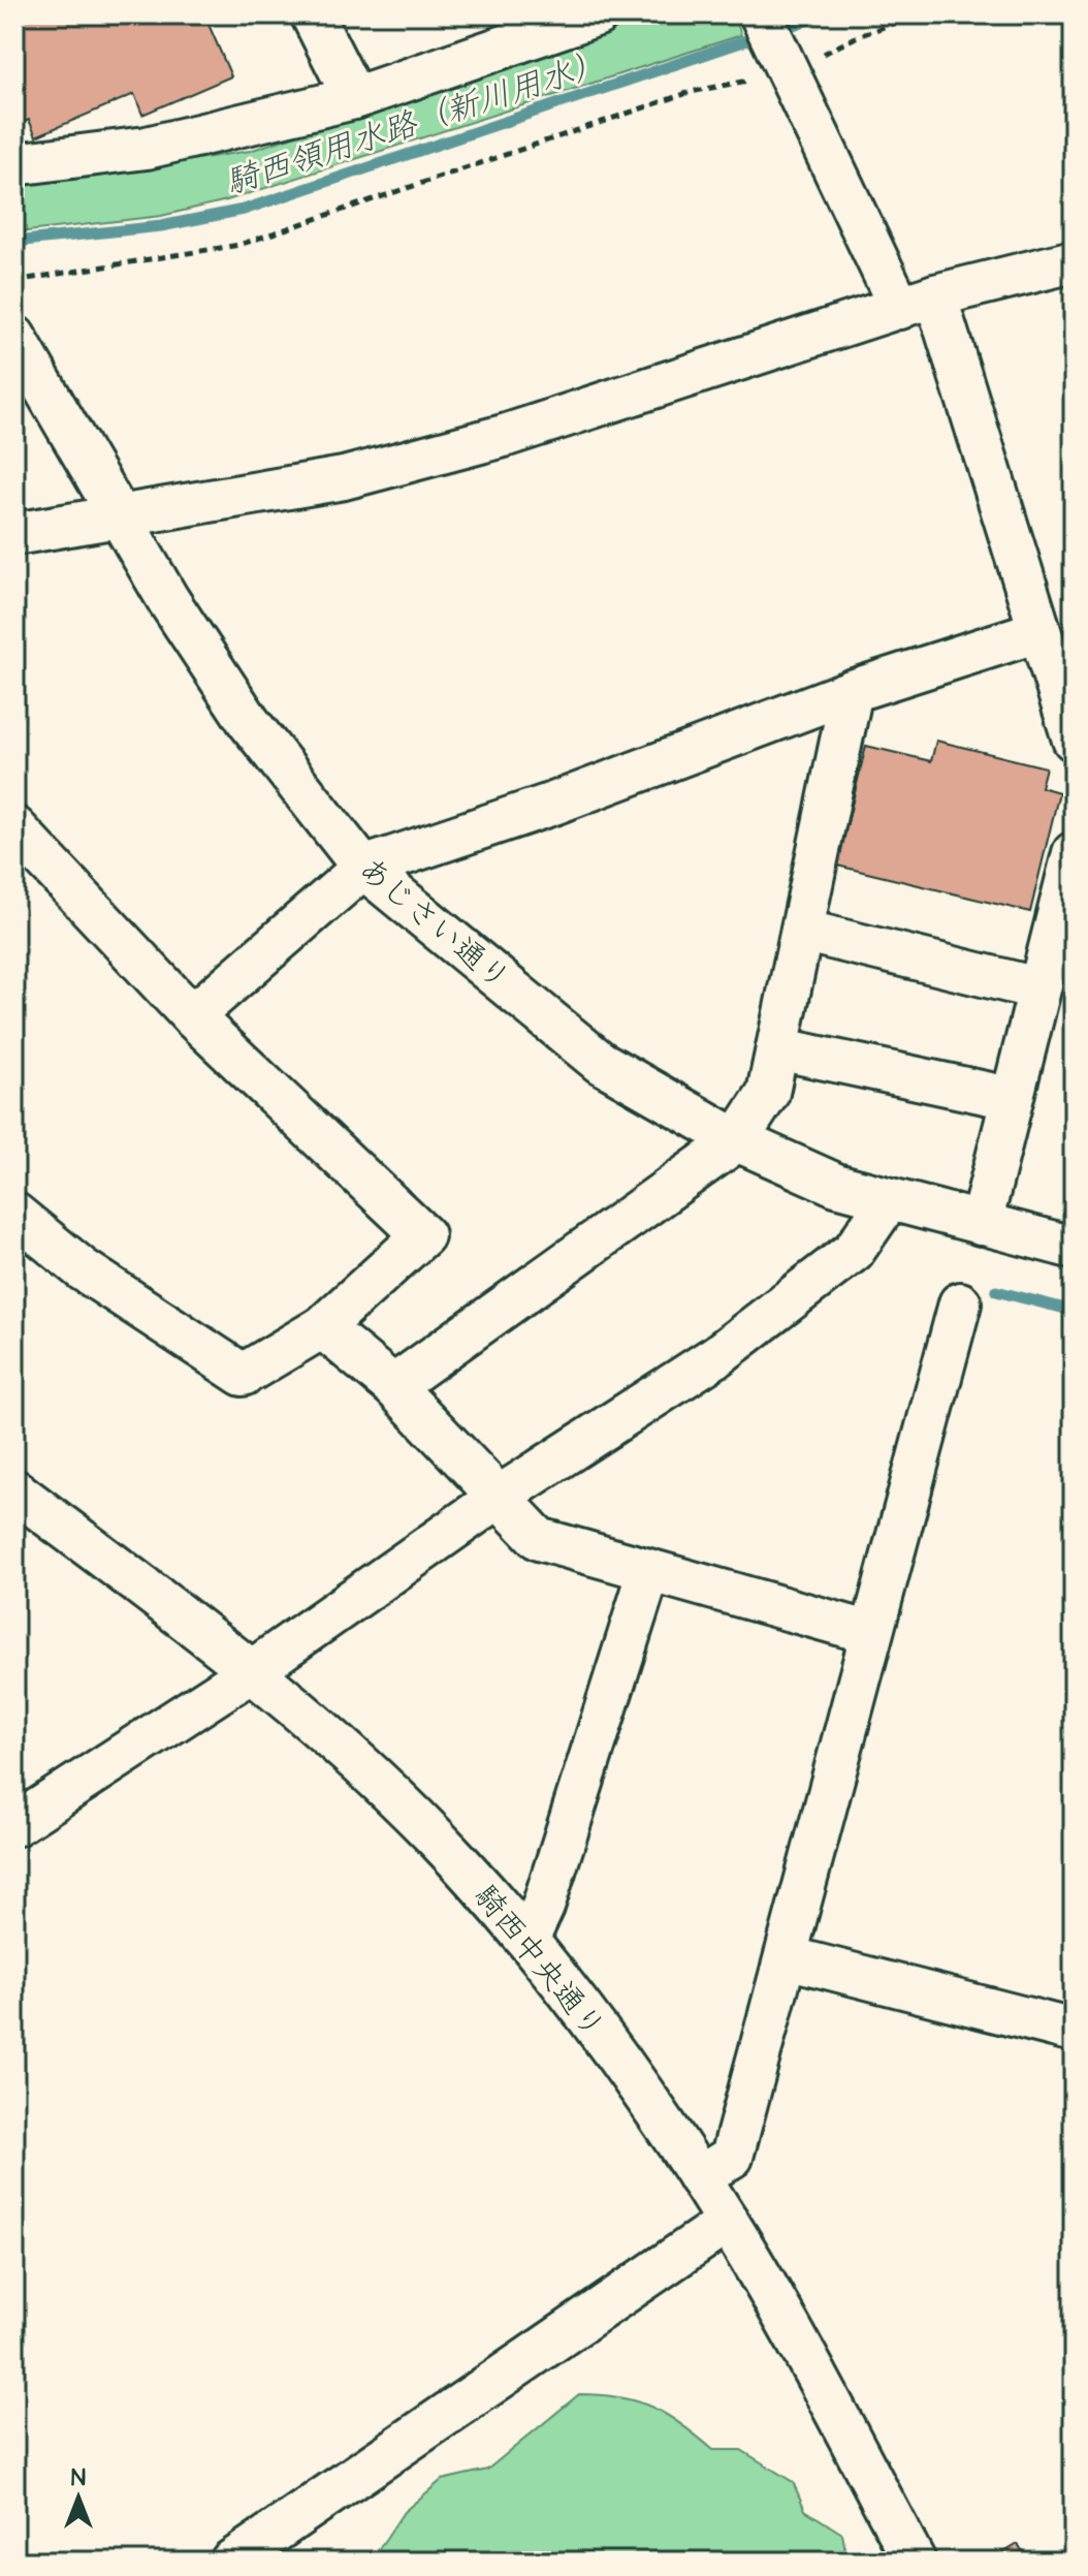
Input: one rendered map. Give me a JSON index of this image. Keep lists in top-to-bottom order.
{
  "streets": {
    "street": ["あじさい通り", "騎西中央通り"]
  },
  "water": ["騎西領用水路（新川用水）"],
  "north": "top"
}
